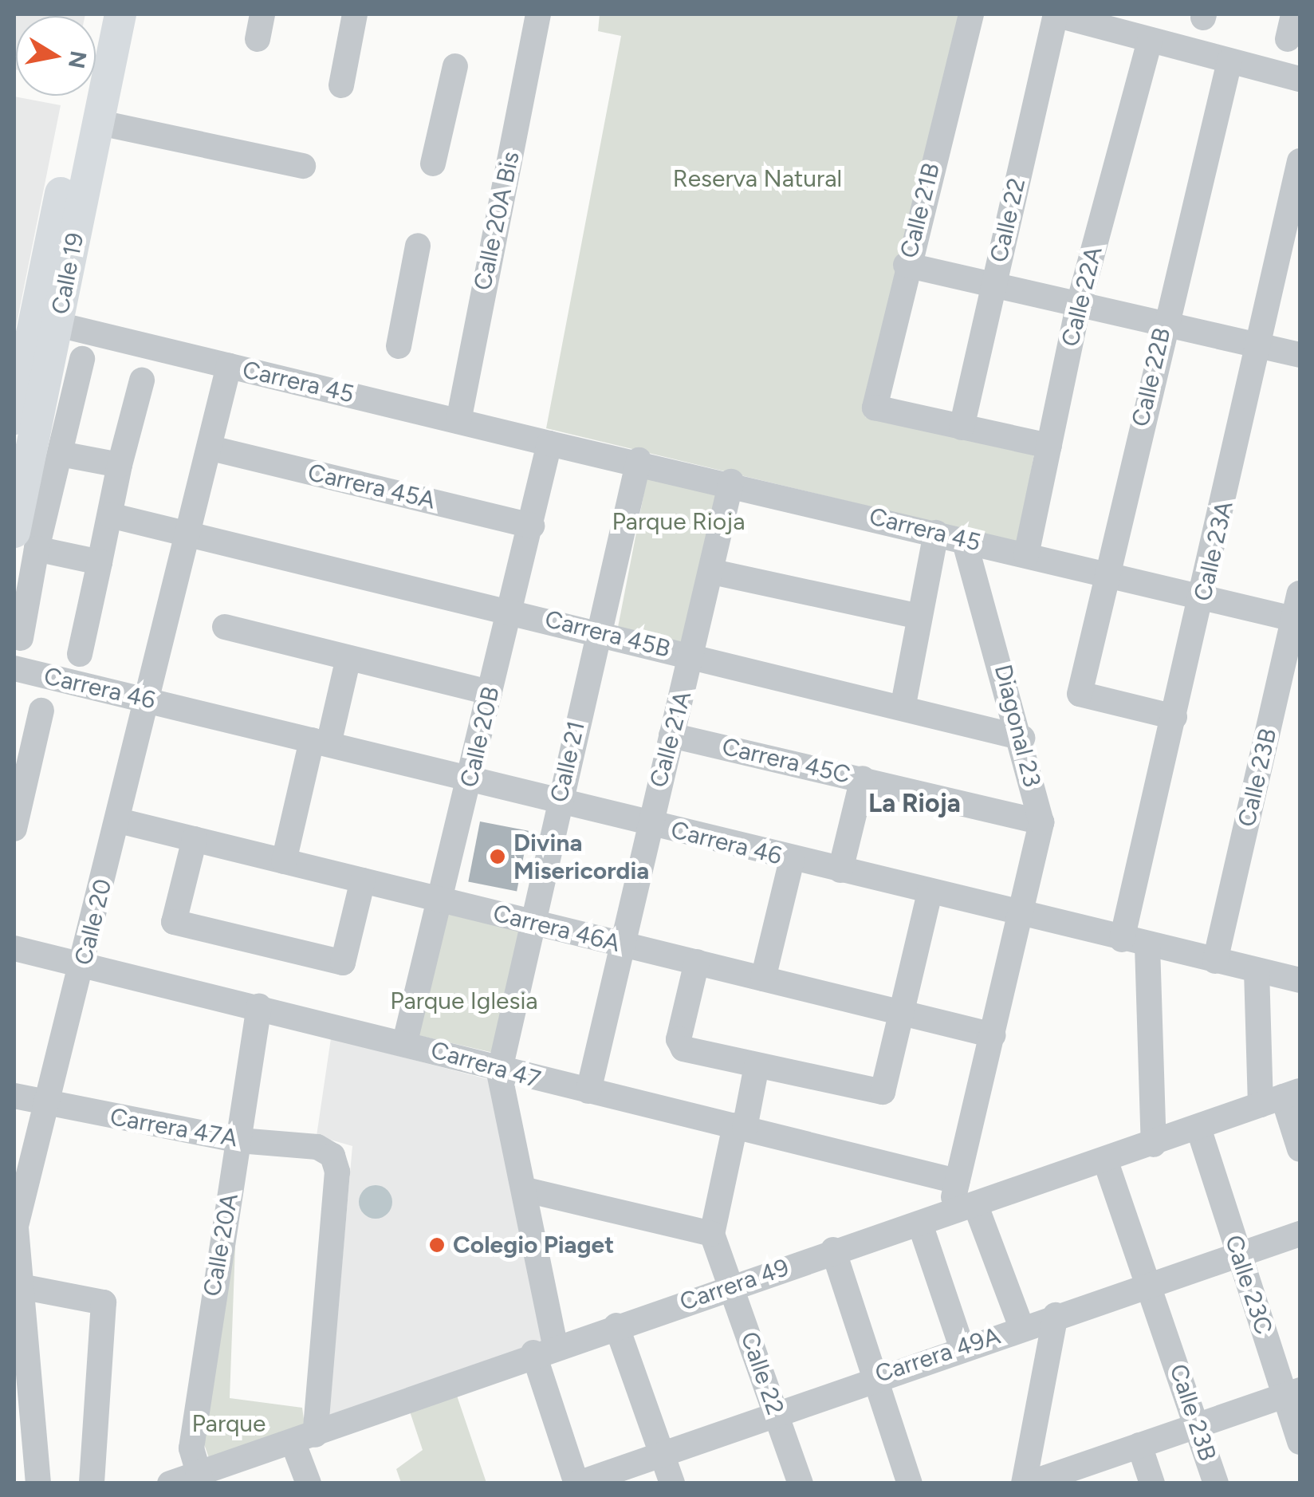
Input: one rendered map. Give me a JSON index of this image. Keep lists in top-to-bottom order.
{
  "streets": {
    "main road": ["Calle 19"],
    "street": [
      "Calle 21B",
      "Calle 22",
      "Calle 20A Bis",
      "Calle 22A",
      "Calle 22B",
      "Carrera 45",
      "Carrera 45A",
      "Calle 23A",
      "Carrera 45B",
      "Carrera 46",
      "Diagonal 23",
      "Calle 20B",
      "Calle 21A",
      "Carrera 45C",
      "Calle 21",
      "Calle 23B",
      "Calle 20",
      "Carrera 46A",
      "Carrera 47",
      "Carrera 47A",
      "Calle 20A",
      "Carrera 49",
      "Calle 23C",
      "Carrera 49A"
    ]
  },
  "crossings": [
    ["Calle 21B", "Calle 22"],
    ["Calle 22", "Carrera 49"],
    ["Calle 22", "Carrera 49A"],
    ["Calle 20A Bis", "Carrera 45"],
    ["Calle 19", "Carrera 45"],
    ["Calle 22A", "Carrera 45"],
    ["Calle 22B", "Carrera 45"],
    ["Calle 22B", "Calle 23A"],
    ["Carrera 45", "Calle 23A"],
    ["Carrera 45", "Calle 20B"],
    ["Carrera 45", "Calle 21A"],
    ["Carrera 45", "Calle 21"],
    ["Carrera 45", "Calle 23B"],
    ["Carrera 45", "Calle 20"],
    ["Carrera 45A", "Calle 20B"],
    ["Carrera 45A", "Calle 20"],
    ["Calle 23A", "Carrera 46"],
    ["Carrera 45B", "Diagonal 23"],
    ["Carrera 45B", "Calle 20B"],
    ["Carrera 45B", "Calle 21A"],
    ["Carrera 45B", "Calle 21"],
    ["Carrera 45B", "Calle 20"],
    ["Carrera 46", "Diagonal 23"],
    ["Carrera 46", "Calle 20B"],
    ["Carrera 46", "Calle 21A"],
    ["Carrera 46", "Calle 21"],
    ["Carrera 46", "Calle 23B"],
    ["Carrera 46", "Calle 20"],
    ["Diagonal 23", "Carrera 45C"],
    ["Diagonal 23", "Carrera 46A"],
    ["Diagonal 23", "Carrera 47"],
    ["Diagonal 23", "Carrera 49"],
    ["Calle 20B", "Carrera 46A"],
    ["Calle 20B", "Carrera 47"],
    ["Calle 21A", "Carrera 45C"],
    ["Calle 21A", "Carrera 46A"],
    ["Calle 21A", "Carrera 47"],
    ["Calle 21", "Carrera 46A"],
    ["Calle 21", "Carrera 47"],
    ["Calle 21", "Carrera 49"],
    ["Calle 21", "Carrera 49A"],
    ["Calle 23B", "Carrera 49"],
    ["Calle 23B", "Carrera 49A"],
    ["Calle 20", "Carrera 46A"],
    ["Calle 20", "Carrera 47"],
    ["Calle 20", "Carrera 47A"],
    ["Carrera 47", "Calle 20A"],
    ["Carrera 47A", "Calle 20A"],
    ["Carrera 47A", "Carrera 49"],
    ["Calle 20A", "Carrera 49"],
    ["Carrera 49", "Calle 23C"],
    ["Calle 23C", "Carrera 49A"]
  ],
  "districts": ["La Rioja"],
  "parks": [
    "Reserva Natural",
    "Parque Rioja",
    "Parque Iglesia",
    "Parque"
  ],
  "places": ["Divina Misericordia", "Colegio Piaget"],
  "north": "right"
}
